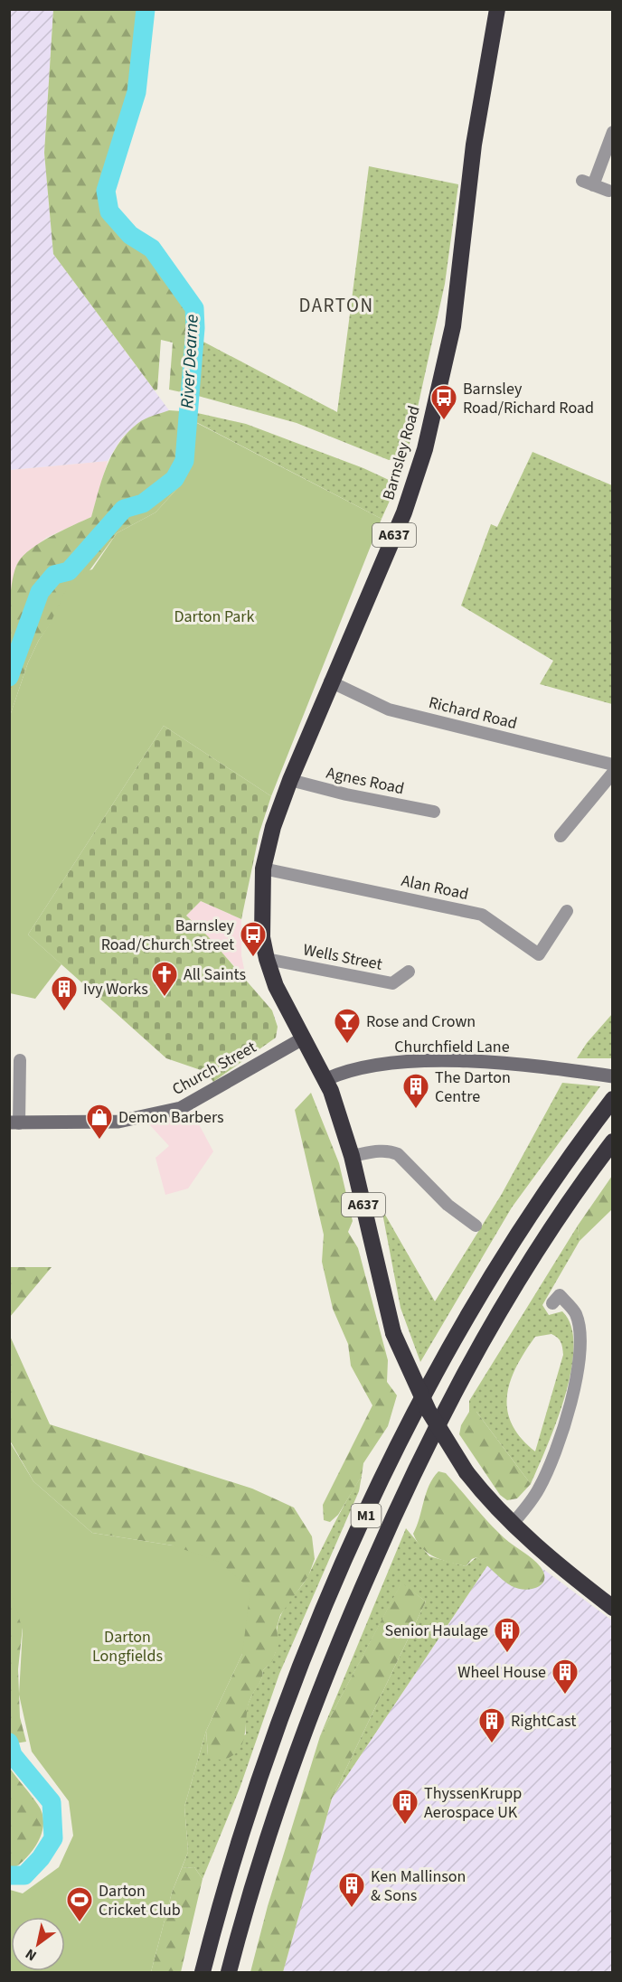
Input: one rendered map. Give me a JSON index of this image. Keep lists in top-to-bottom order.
{
  "streets": {
    "highway": ["Barnsley Road", "A637", "M1"],
    "main road": ["Churchfield Lane", "Church Street"],
    "street": [
      "Richard Road",
      "Agnes Road",
      "Alan Road",
      "Wells Street"
    ]
  },
  "crossings": [
    ["Barnsley Road", "A637"],
    ["Barnsley Road", "Richard Road"],
    ["Barnsley Road", "Agnes Road"],
    ["Barnsley Road", "Alan Road"],
    ["Barnsley Road", "Wells Street"],
    ["Barnsley Road", "Church Street"],
    ["A637", "Churchfield Lane"],
    ["A637", "Church Street"]
  ],
  "districts": ["DARTON"],
  "water": ["River Dearne"],
  "parks": ["Darton Park", "Darton Longfields"],
  "places": {
    "bus stop": ["Barnsley Road/Richard Road", "Barnsley Road/Church Street"],
    "church": ["All Saints"],
    "building": [
      "Ivy Works",
      "The Darton Centre",
      "Senior Haulage",
      "Wheel House",
      "RightCast",
      "ThyssenKrupp Aerospace UK",
      "Ken Mallinson & Sons"
    ],
    "bar": ["Rose and Crown"],
    "shop": ["Demon Barbers"],
    "sports": ["Darton Cricket Club"]
  },
  "north": "bottom left"
}
